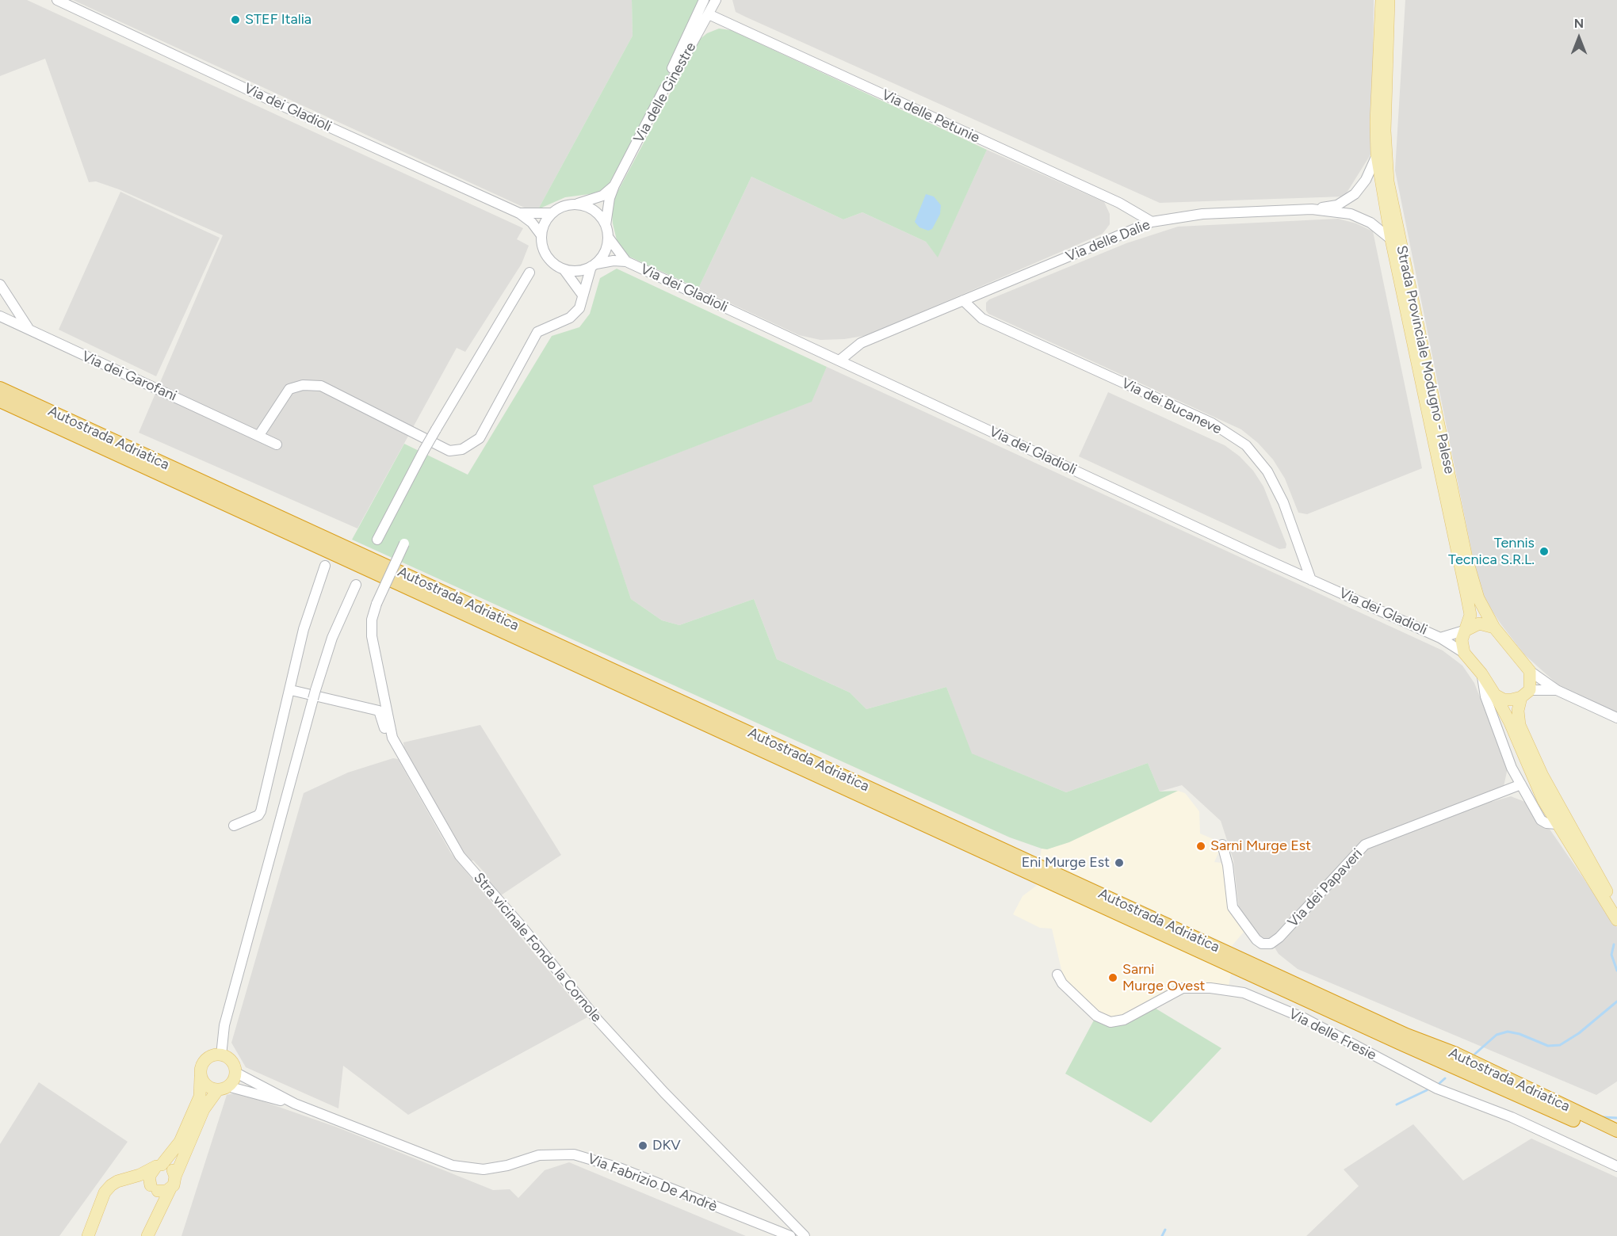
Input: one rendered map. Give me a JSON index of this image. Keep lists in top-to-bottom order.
{
  "streets": {
    "highway": ["Autostrada Adriatica"],
    "main road": ["Strada Provinciale Modugno - Palese"],
    "street": [
      "Via delle Ginestre",
      "Via dei Gladioli",
      "Via delle Petunie",
      "Via delle Dalie",
      "Via dei Garofani",
      "Via dei Bucaneve",
      "Via dei Papaveri",
      "Stra vicinale Fondo la Cornole",
      "Via delle Fresie",
      "Via Fabrizio De Andrè"
    ]
  },
  "crossings": [
    ["Via delle Ginestre", "Via dei Gladioli"],
    ["Via delle Ginestre", "Via delle Petunie"],
    ["Via dei Gladioli", "Via delle Dalie"],
    ["Via dei Gladioli", "Strada Provinciale Modugno - Palese"],
    ["Via dei Gladioli", "Via dei Bucaneve"],
    ["Via delle Petunie", "Via delle Dalie"],
    ["Via delle Dalie", "Strada Provinciale Modugno - Palese"],
    ["Via delle Dalie", "Via dei Bucaneve"]
  ],
  "places": [
    "STEF Italia",
    "Tennis Tecnica S.R.L.",
    "Sarni Murge Est",
    "Eni Murge Est",
    "Sarni Murge Ovest",
    "DKV"
  ],
  "north": "top"
}
